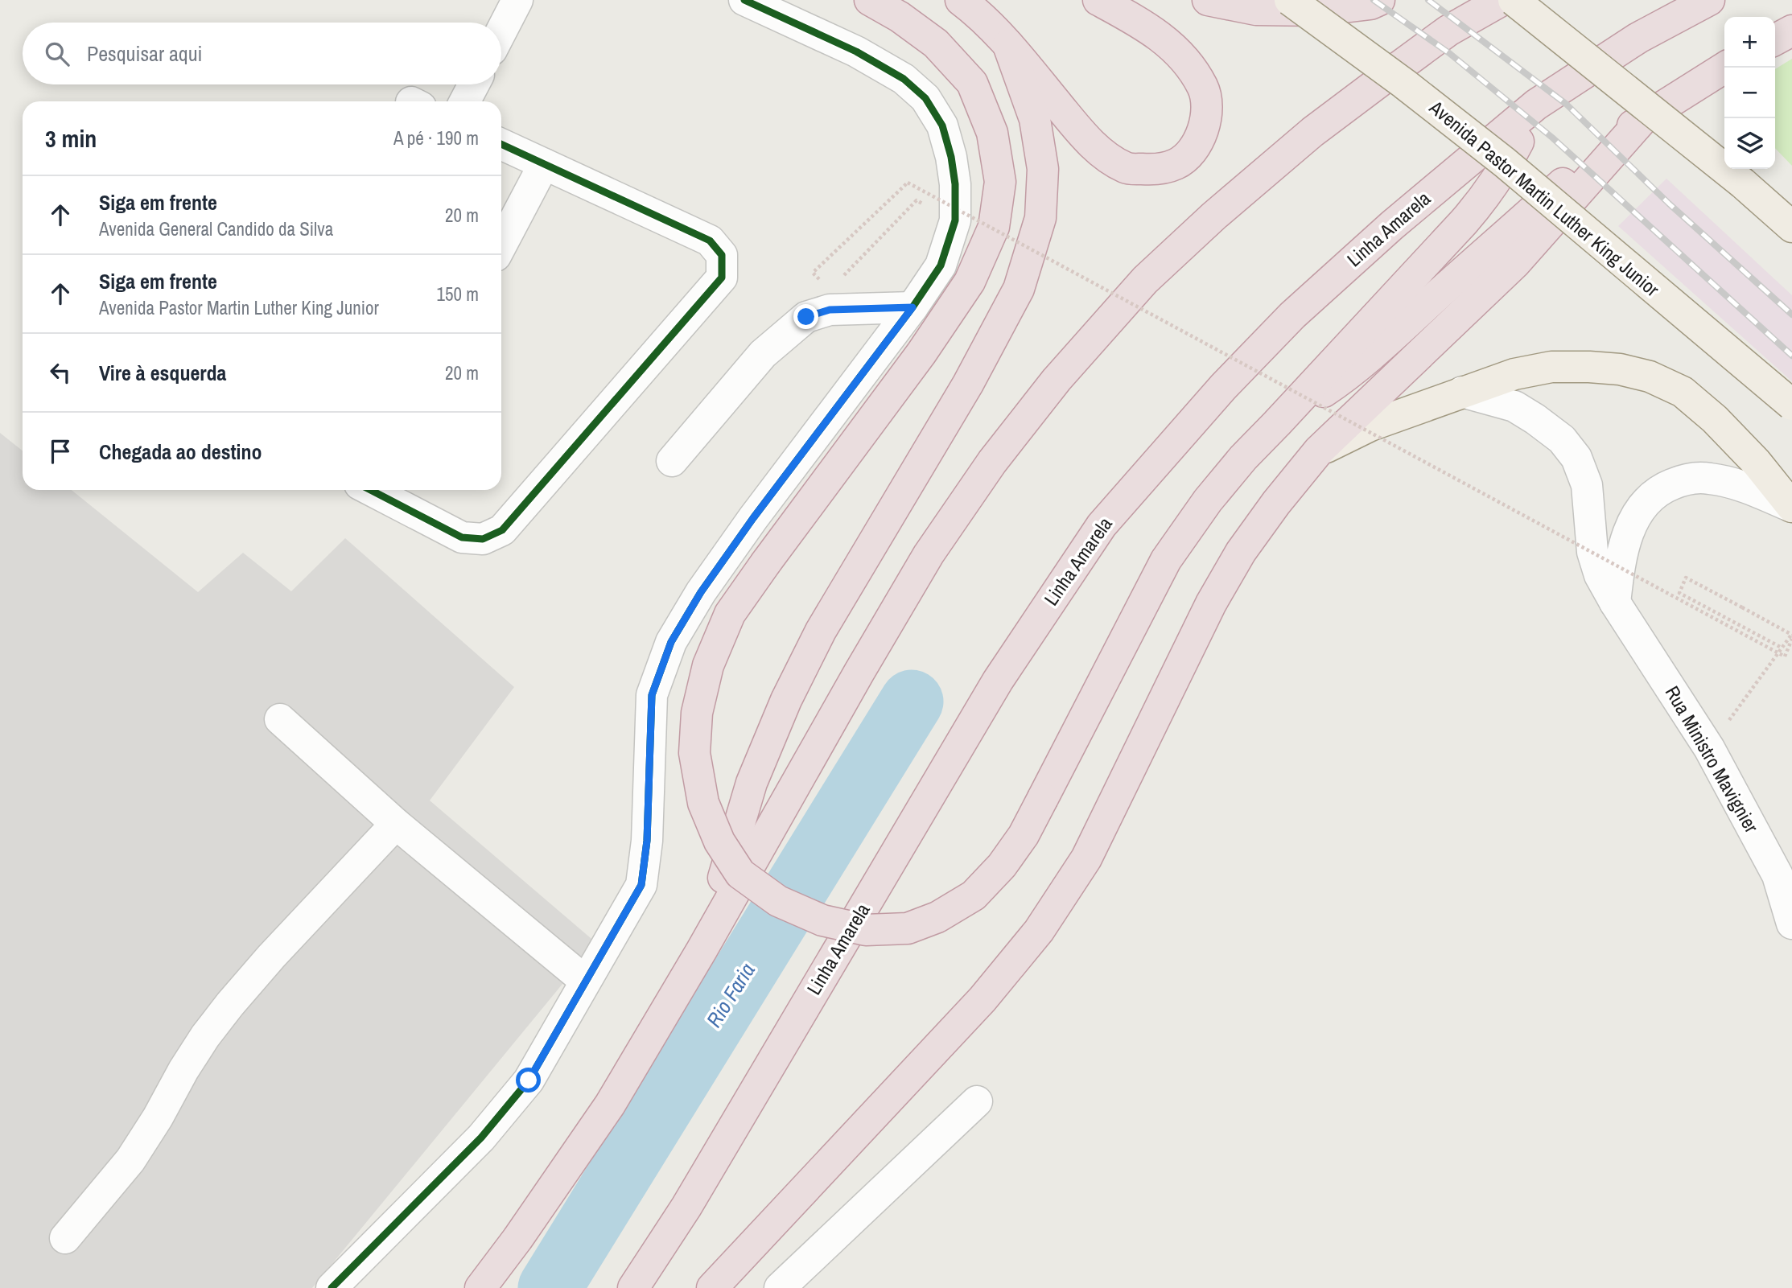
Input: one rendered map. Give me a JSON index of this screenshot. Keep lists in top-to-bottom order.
{
  "streets": {
    "highway": ["Linha Amarela"],
    "main road": ["Avenida Pastor Martin Luther King Junior"],
    "street": ["Rua Ministro Mavignier"]
  },
  "water": ["Rio Faria"],
  "page": {
    "map_buttons": ["+", "−"],
    "search": "Pesquisar aqui",
    "heading": ["3 min", "A pé · 190 m"],
    "list": [
      ["Siga em frente", "Avenida General Candido da Silva", "20 m"],
      ["Siga em frente", "Avenida Pastor Martin Luther King Junior", "150 m"],
      ["Vire à esquerda", "20 m"],
      "Chegada ao destino"
    ]
  }
}
